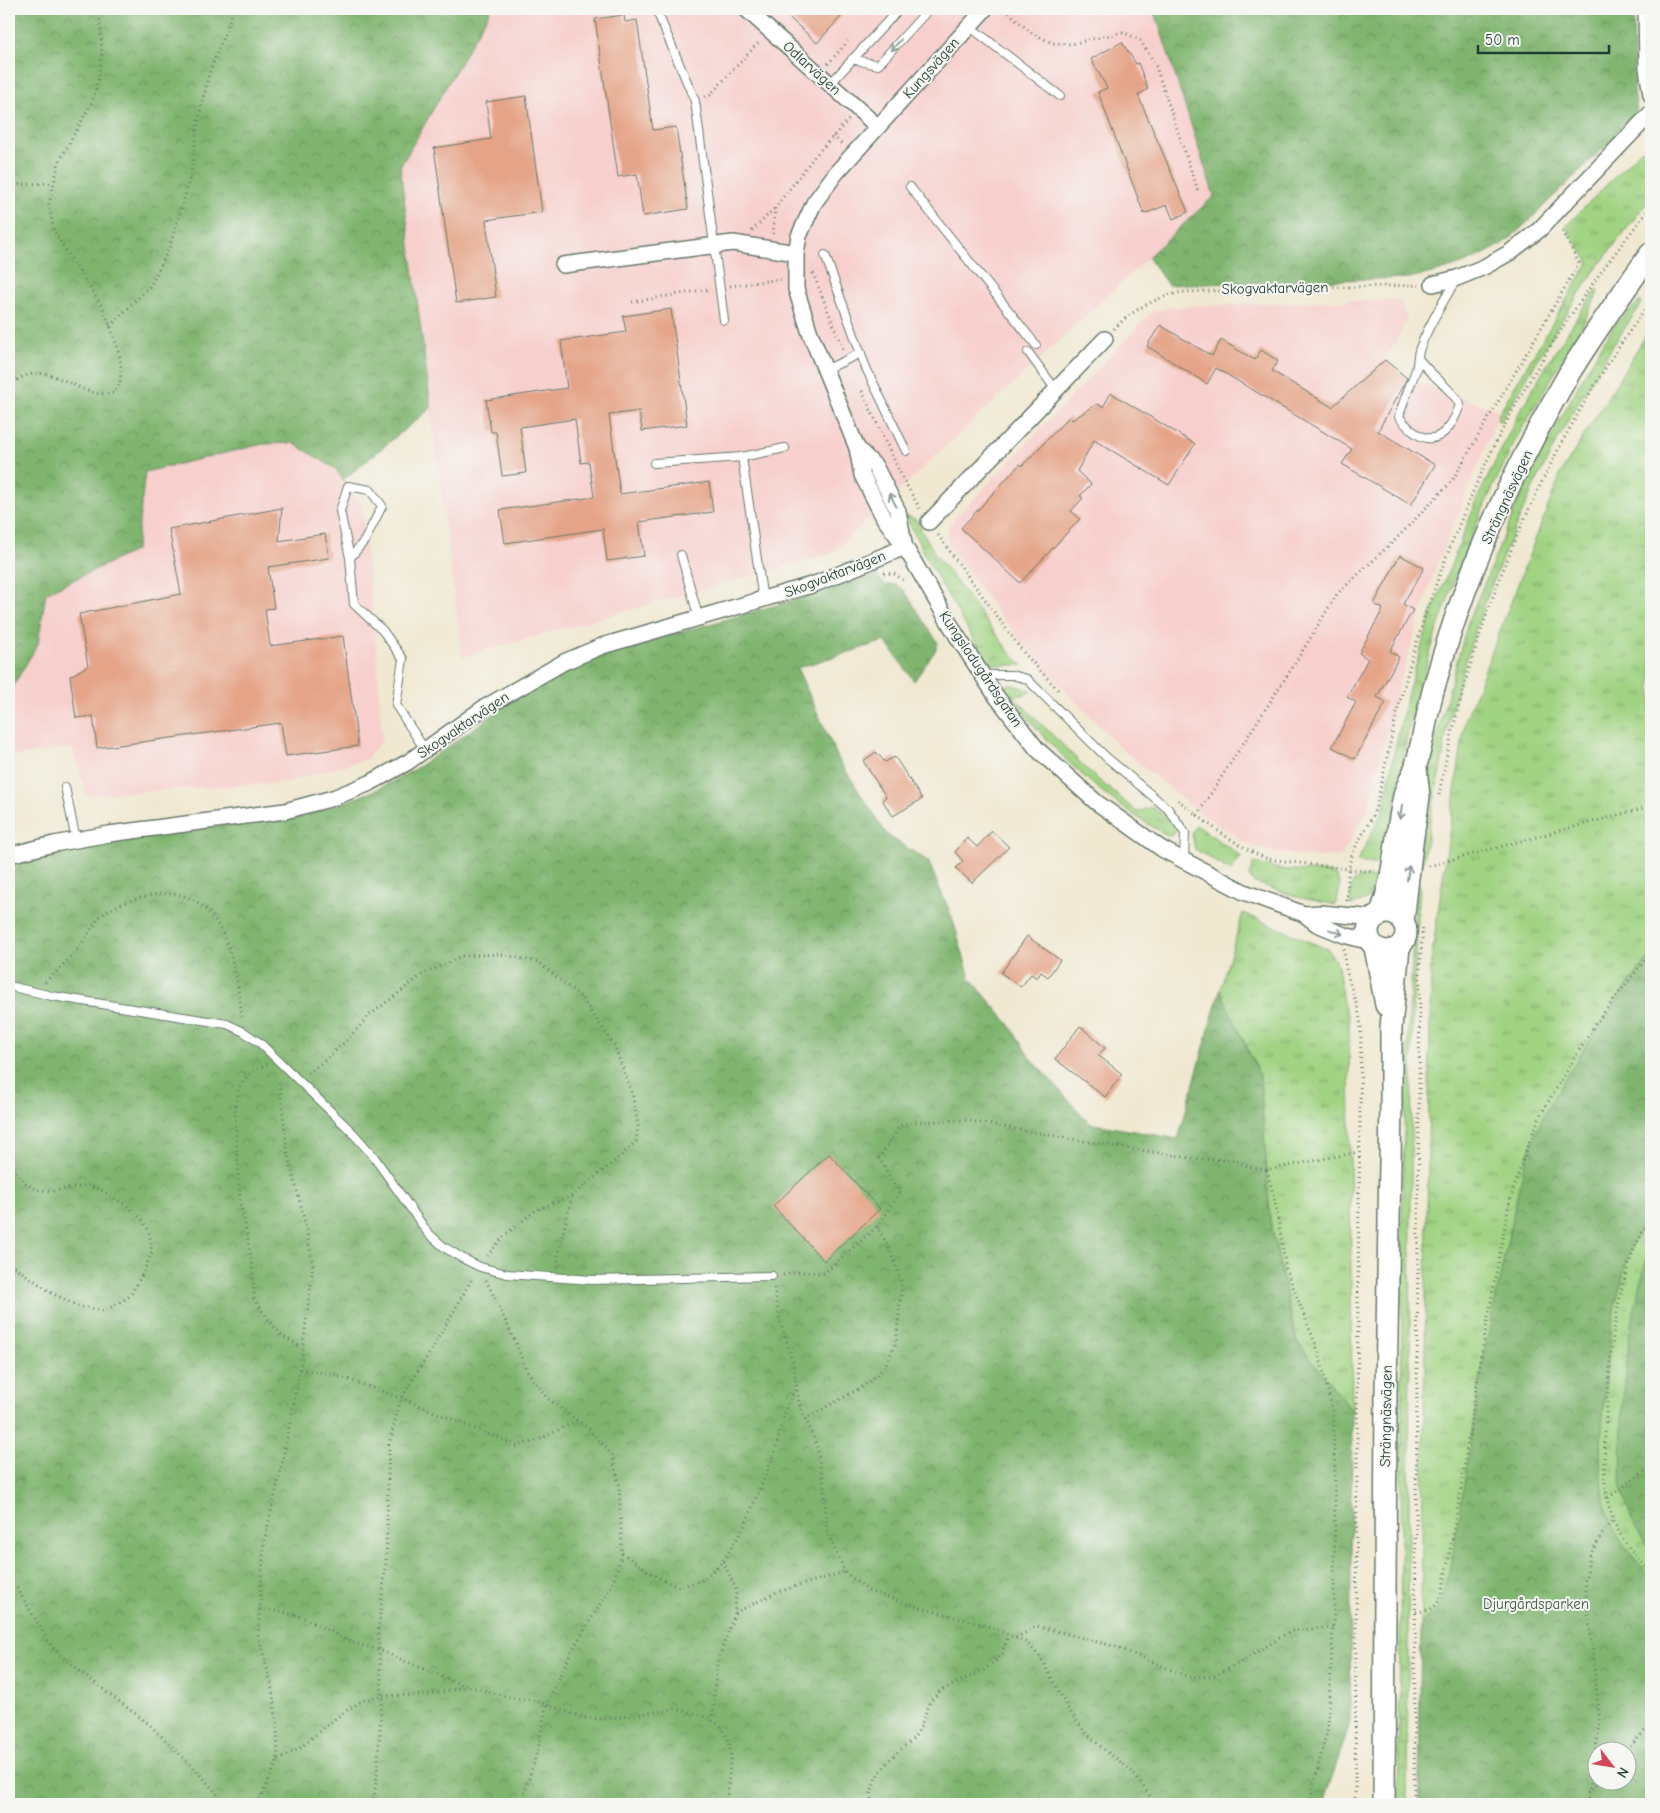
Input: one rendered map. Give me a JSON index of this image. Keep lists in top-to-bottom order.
{
  "streets": {
    "main road": ["Strängnäsvägen"],
    "street": [
      "Odlarvägen",
      "Kungsvägen",
      "Skogvaktarvägen",
      "Kungsladugårdsgatan"
    ]
  },
  "crossings": [
    ["Odlarvägen", "Kungsvägen"],
    ["Odlarvägen", "Kungsladugårdsgatan"],
    ["Kungsvägen", "Kungsladugårdsgatan"],
    ["Skogvaktarvägen", "Kungsladugårdsgatan"],
    ["Strängnäsvägen", "Kungsladugårdsgatan"]
  ],
  "parks": ["Djurgårdsparken"],
  "scale_bar": "50 m",
  "north": "bottom right"
}
